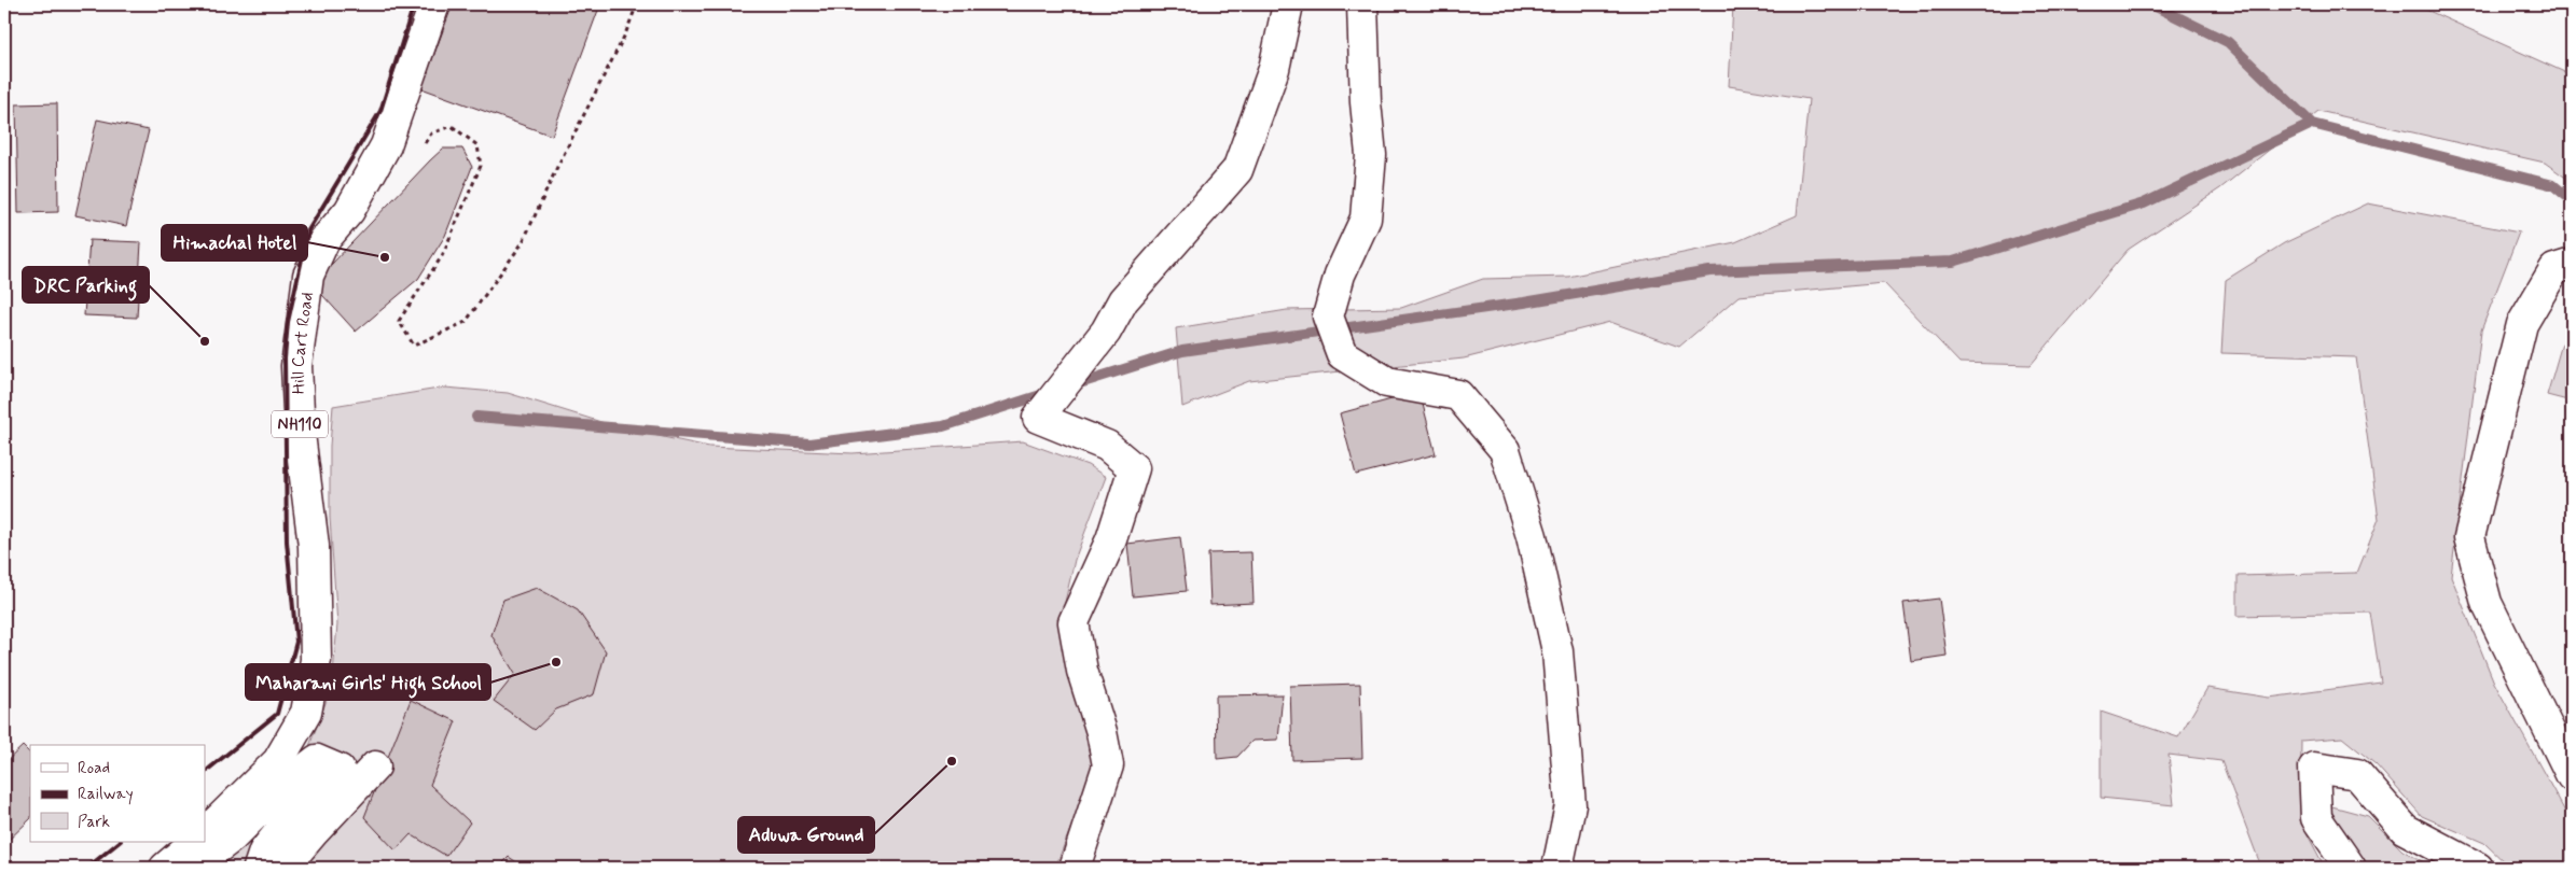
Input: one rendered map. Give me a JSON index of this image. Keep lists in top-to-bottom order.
{
  "streets": {
    "main road": ["Hill Cart Road", "NH110"]
  },
  "places": [
    "Himachal Hotel",
    "DRC Parking",
    "Maharani Girls' High School",
    "Aduwa Ground"
  ],
  "legend": ["Road", "Railway", "Park"]
}
